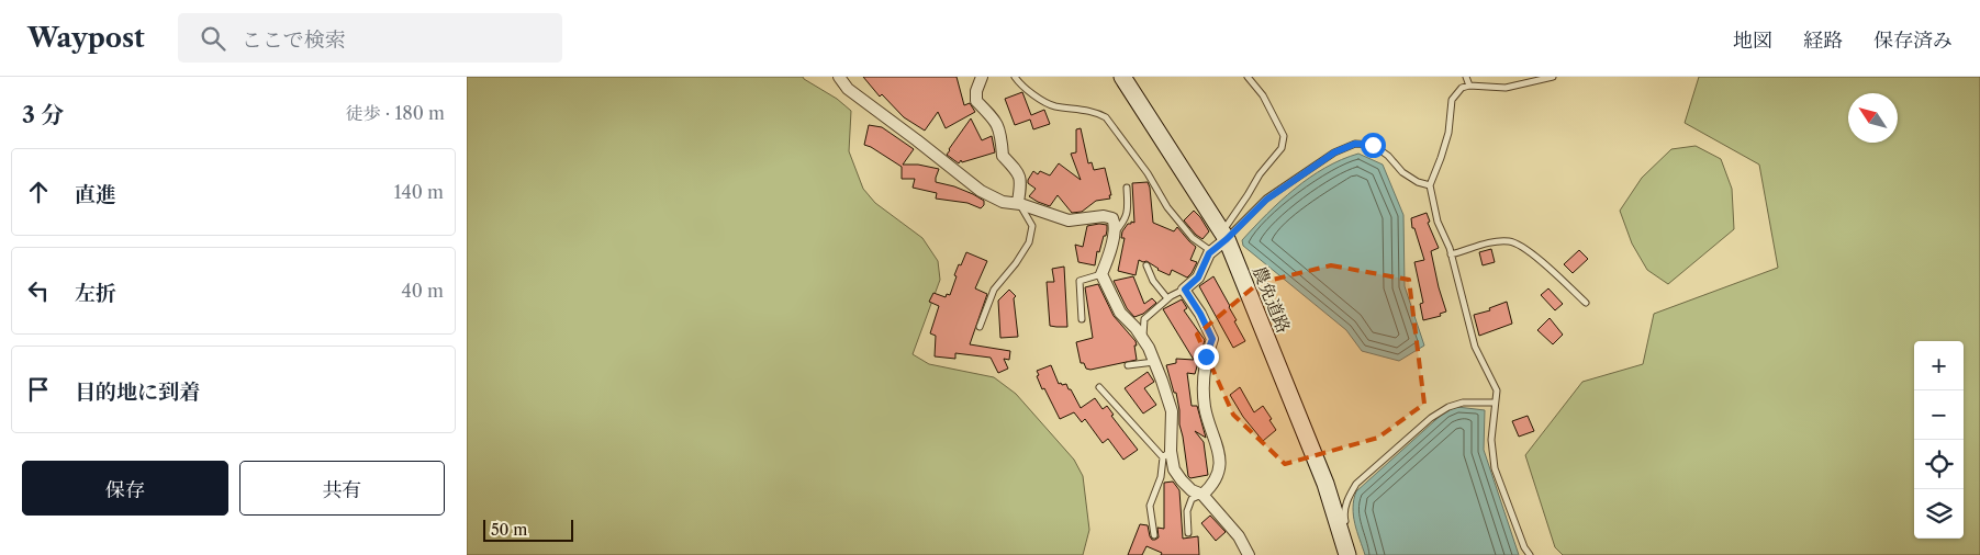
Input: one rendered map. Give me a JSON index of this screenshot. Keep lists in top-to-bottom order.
{
  "streets": {
    "street": ["農免道路"]
  },
  "scale_bar": "50 m",
  "north": "top left",
  "page": {
    "header": "Waypost",
    "search": "ここで検索",
    "nav": ["地図", "経路", "保存済み"],
    "heading": ["3 分", "徒歩 · 180 m"],
    "list": [
      ["直進", "140 m"],
      ["左折", "40 m"],
      "目的地に到着"
    ],
    "map_buttons": ["+", "−"],
    "buttons": ["保存", "共有"],
    "scale": "50 m"
  }
}
